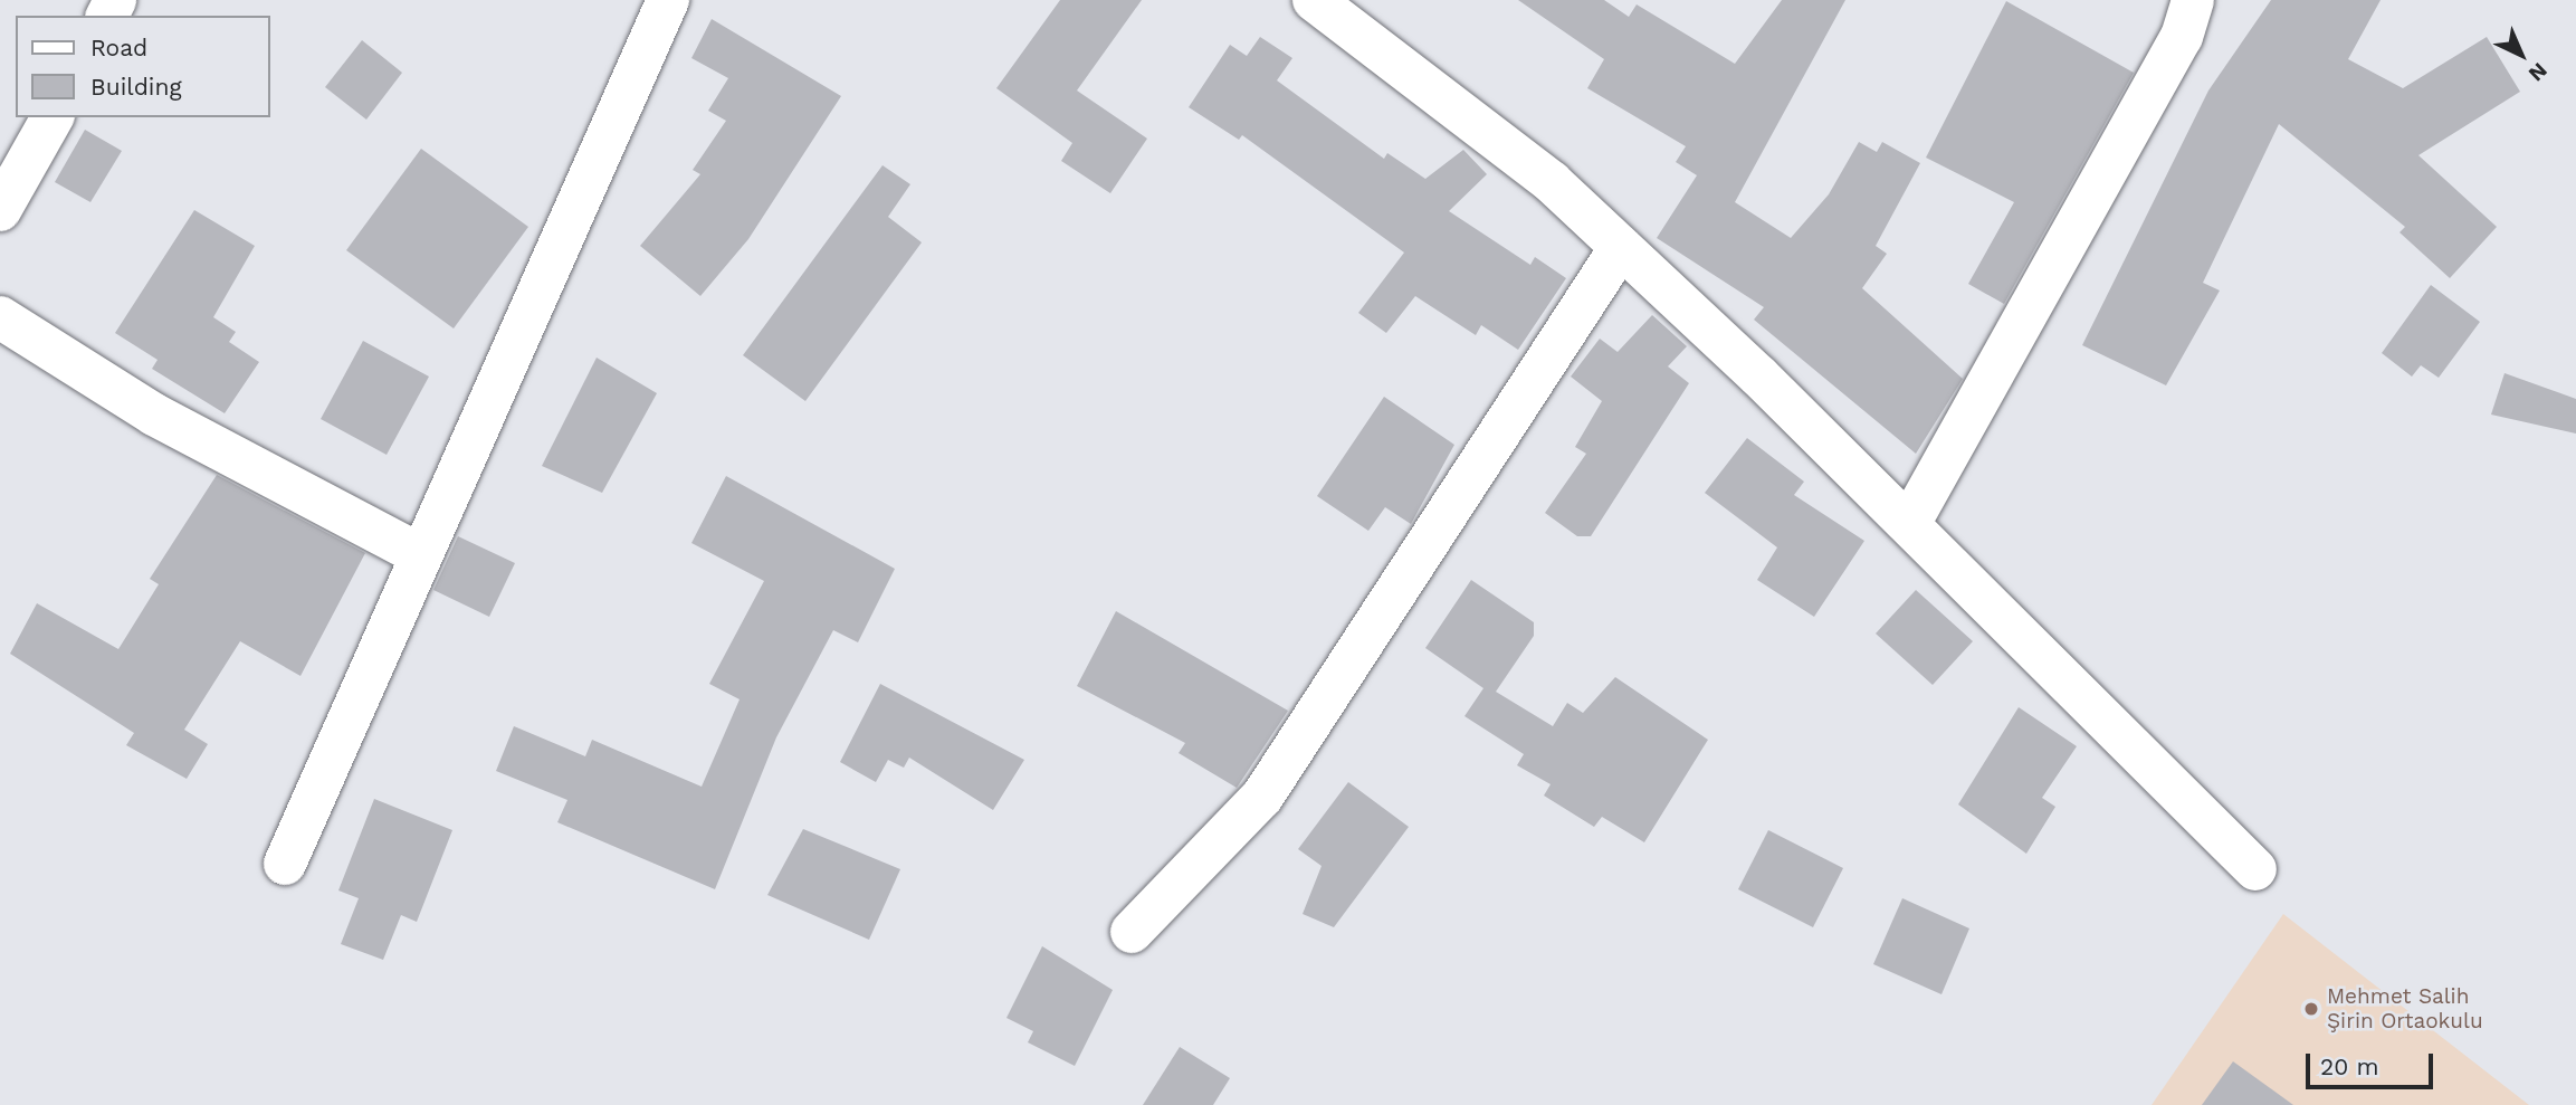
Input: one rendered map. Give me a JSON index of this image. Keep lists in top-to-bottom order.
{
  "places": ["Mehmet Salih Şirin Ortaokulu"],
  "legend": ["Road", "Building"],
  "scale_bar": "20 m",
  "north": "bottom right"
}
